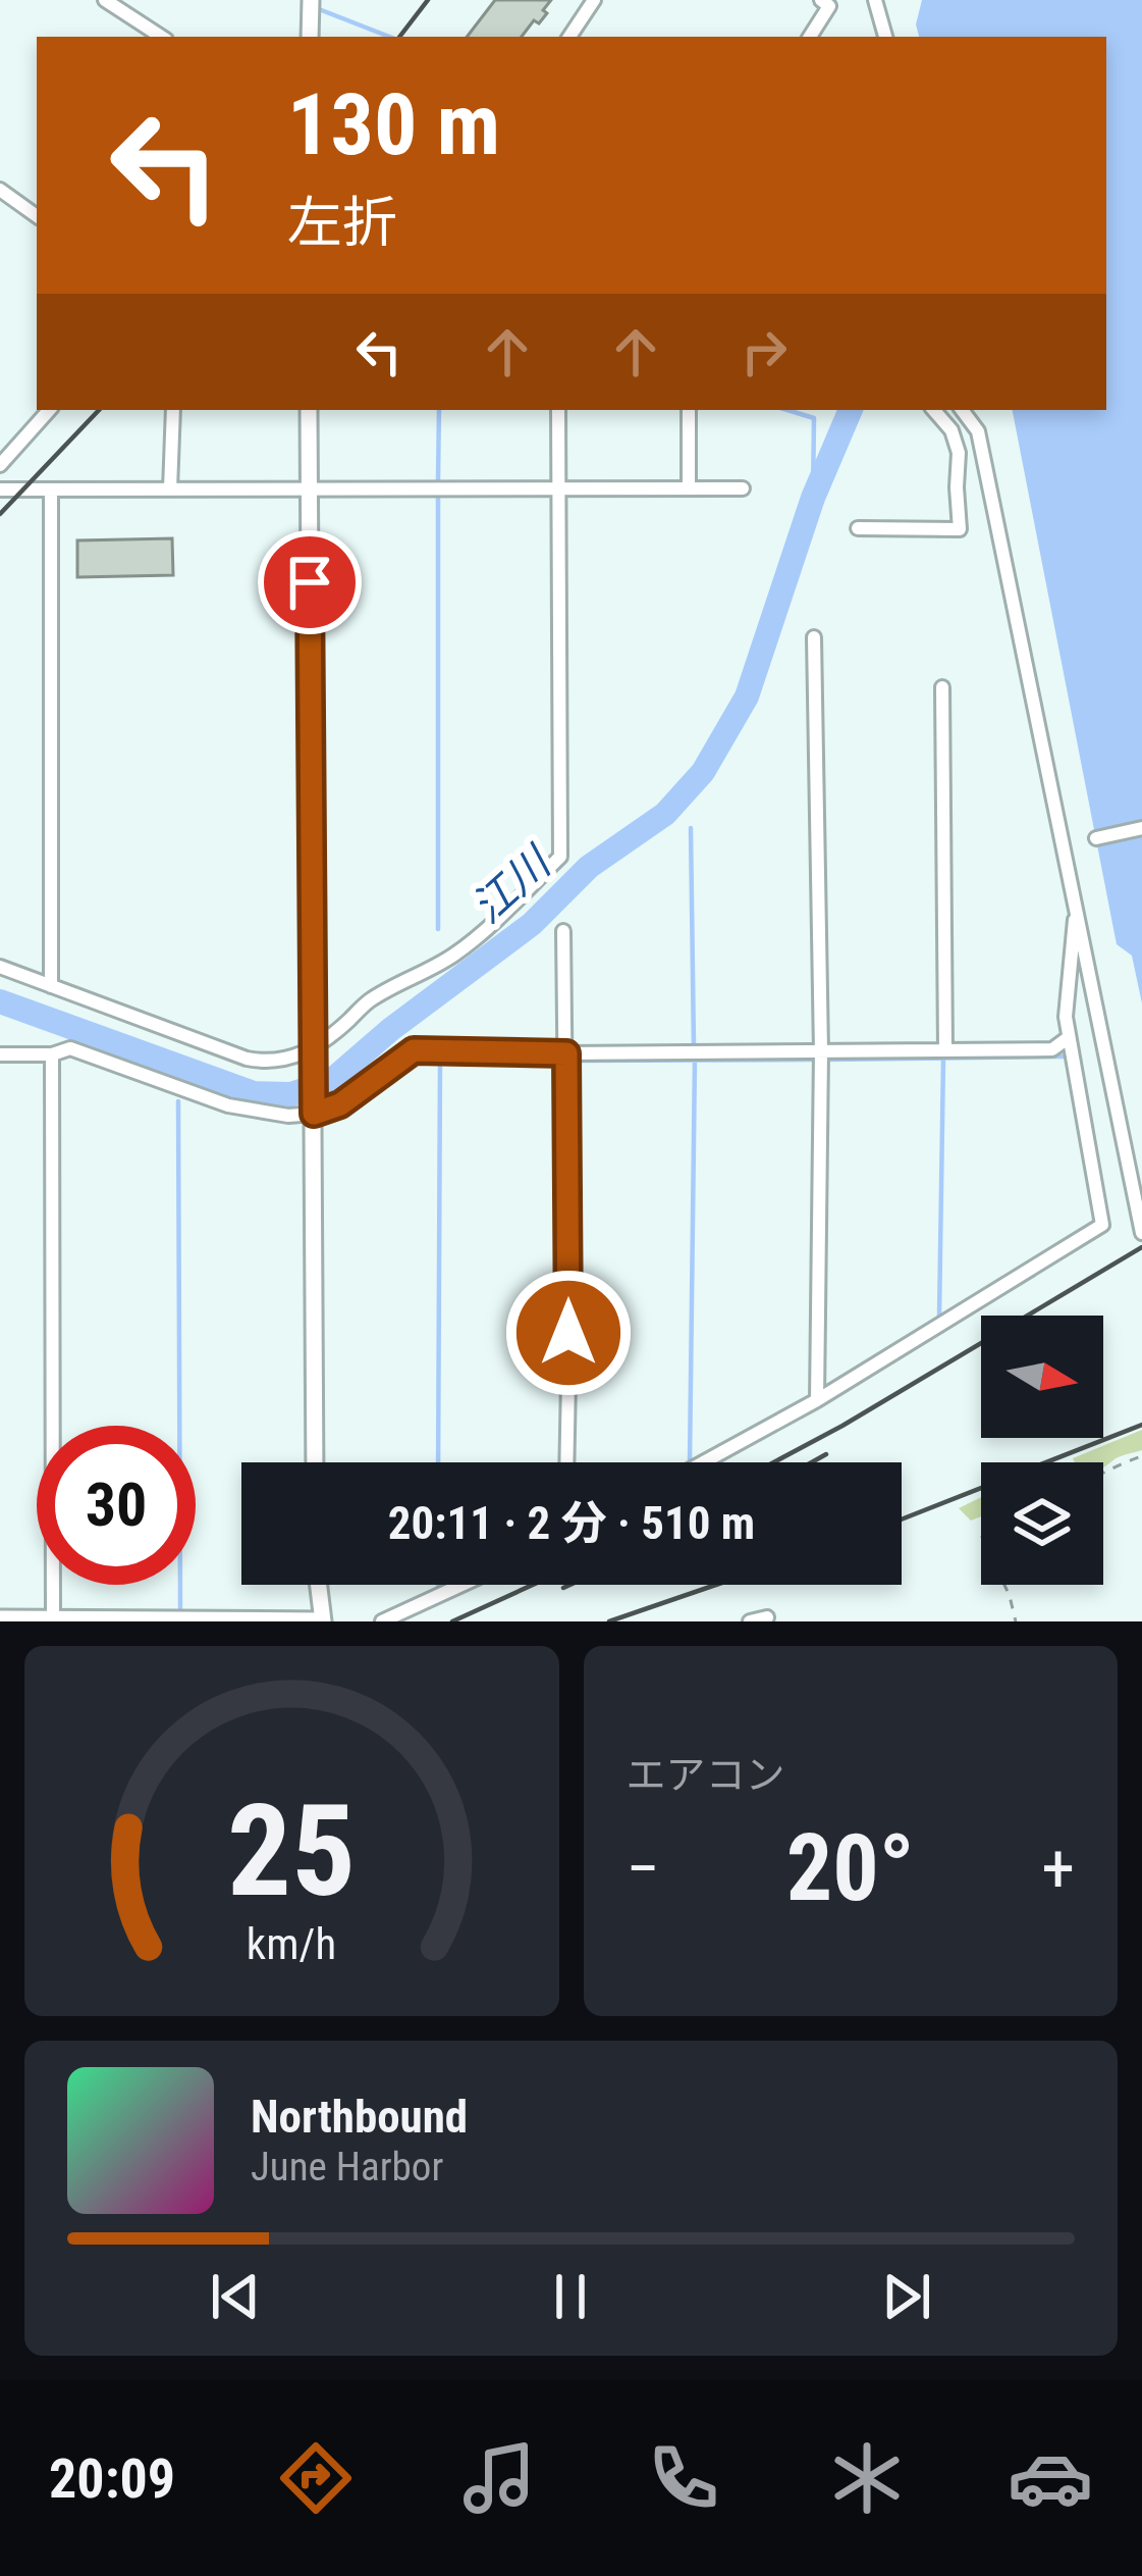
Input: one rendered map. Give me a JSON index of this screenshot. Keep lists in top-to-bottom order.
{
  "water": ["江川"],
  "north": "right",
  "page": {
    "turn": ["130 m", "左折"],
    "limit": "30",
    "trip": "20:11 · 2 分 · 510 m",
    "tile": "エアコン",
    "heat": ["−", "20°", "+"],
    "song": ["Northbound", "June Harbor"],
    "tabs": "20:09",
    "gauge": ["25", "km/h"]
  }
}
